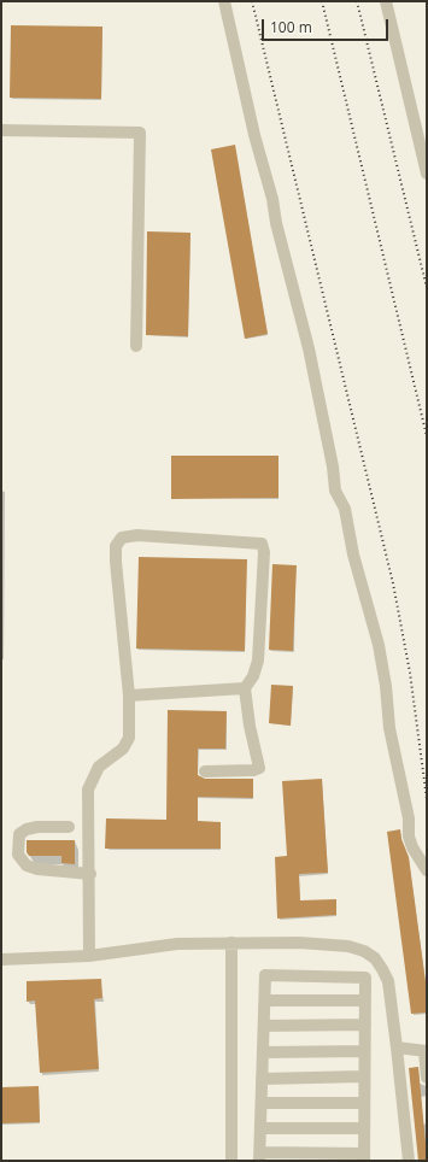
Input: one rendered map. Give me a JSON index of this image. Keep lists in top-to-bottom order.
{
  "scale_bar": "100 m"
}
